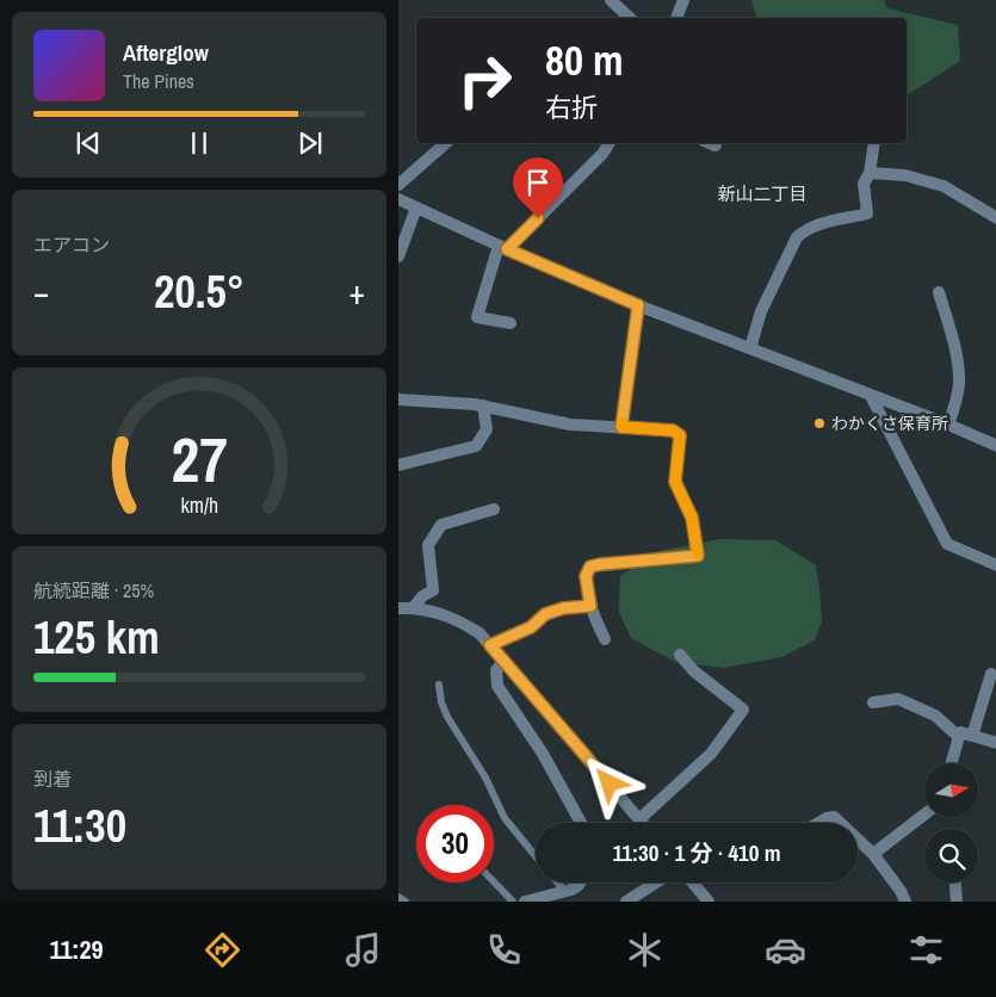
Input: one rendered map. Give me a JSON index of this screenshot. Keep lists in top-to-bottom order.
{
  "districts": ["新山二丁目"],
  "places": ["わかくさ保育所"],
  "north": "right",
  "page": {
    "turn": ["80 m", "右折"],
    "song": ["Afterglow", "The Pines"],
    "tile": [
      "エアコン",
      ["航続距離 · 25%", "125 km"],
      ["到着", "11:30"]
    ],
    "heat": ["−", "20.5°", "+"],
    "limit": "30",
    "trip": "11:30 · 1 分 · 410 m",
    "tabs": "11:29",
    "gauge": ["27", "km/h"]
  }
}
